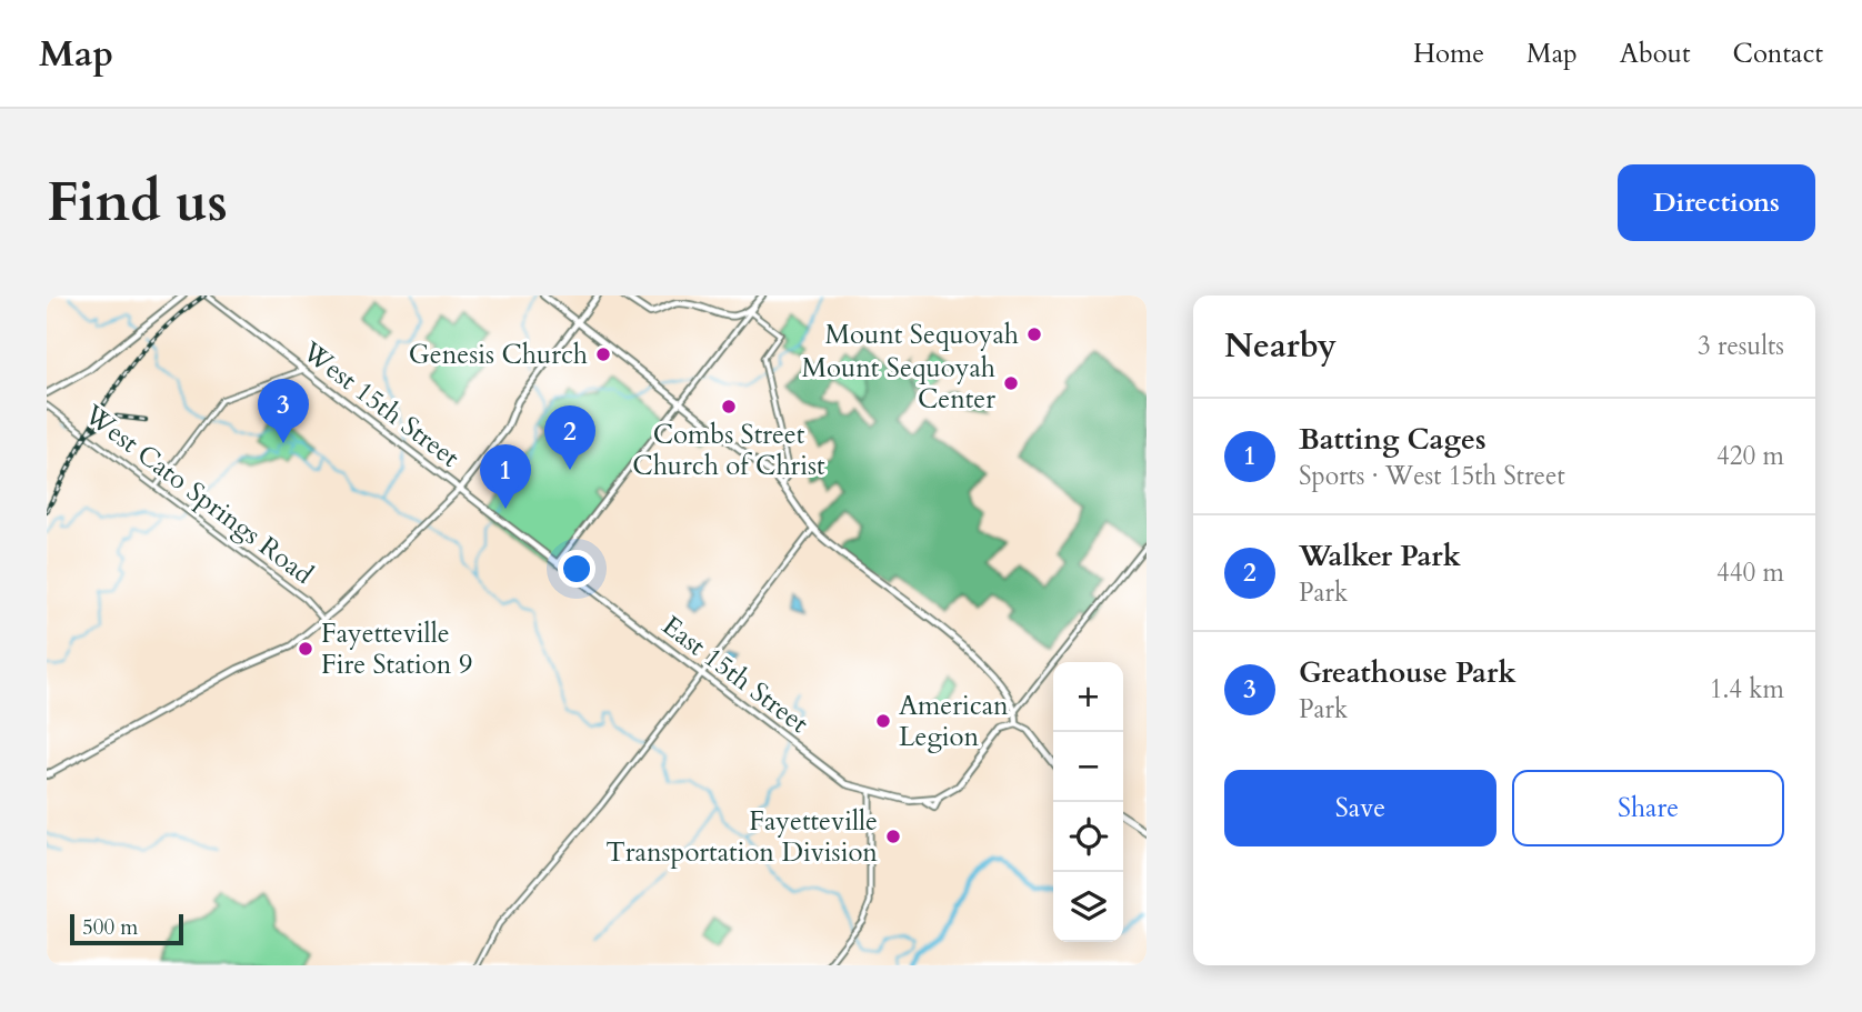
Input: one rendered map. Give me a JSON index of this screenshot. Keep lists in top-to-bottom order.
{
  "streets": {
    "main road": ["West 15th Street", "East 15th Street"],
    "street": ["West Cato Springs Road"]
  },
  "crossings": [
    ["West 15th Street", "East 15th Street"]
  ],
  "places": [
    "Mount Sequoyah",
    "Genesis Church",
    "Mount Sequoyah Center",
    "Combs Street Church of Christ",
    "Fayetteville Fire Station 9",
    "American Legion",
    "Fayetteville Transportation Division"
  ],
  "scale_bar": "500 m",
  "page": {
    "header": "Map",
    "nav": [
      "Home",
      "Map",
      "About",
      "Contact"
    ],
    "buttons": [
      "Directions",
      ["Save", "Share"]
    ],
    "title": "Find us",
    "heading": ["Nearby", "3 results"],
    "pins": ["3", "2", "1"],
    "list": [
      {
        "mark": "1",
        "name": "Batting Cages",
        "note": "Sports · West 15th Street",
        "value": "420 m"
      },
      {
        "mark": "2",
        "name": "Walker Park",
        "note": "Park",
        "value": "440 m"
      },
      {
        "mark": "3",
        "name": "Greathouse Park",
        "note": "Park",
        "value": "1.4 km"
      }
    ],
    "map_buttons": ["+", "−"],
    "scale": "500 m"
  }
}
